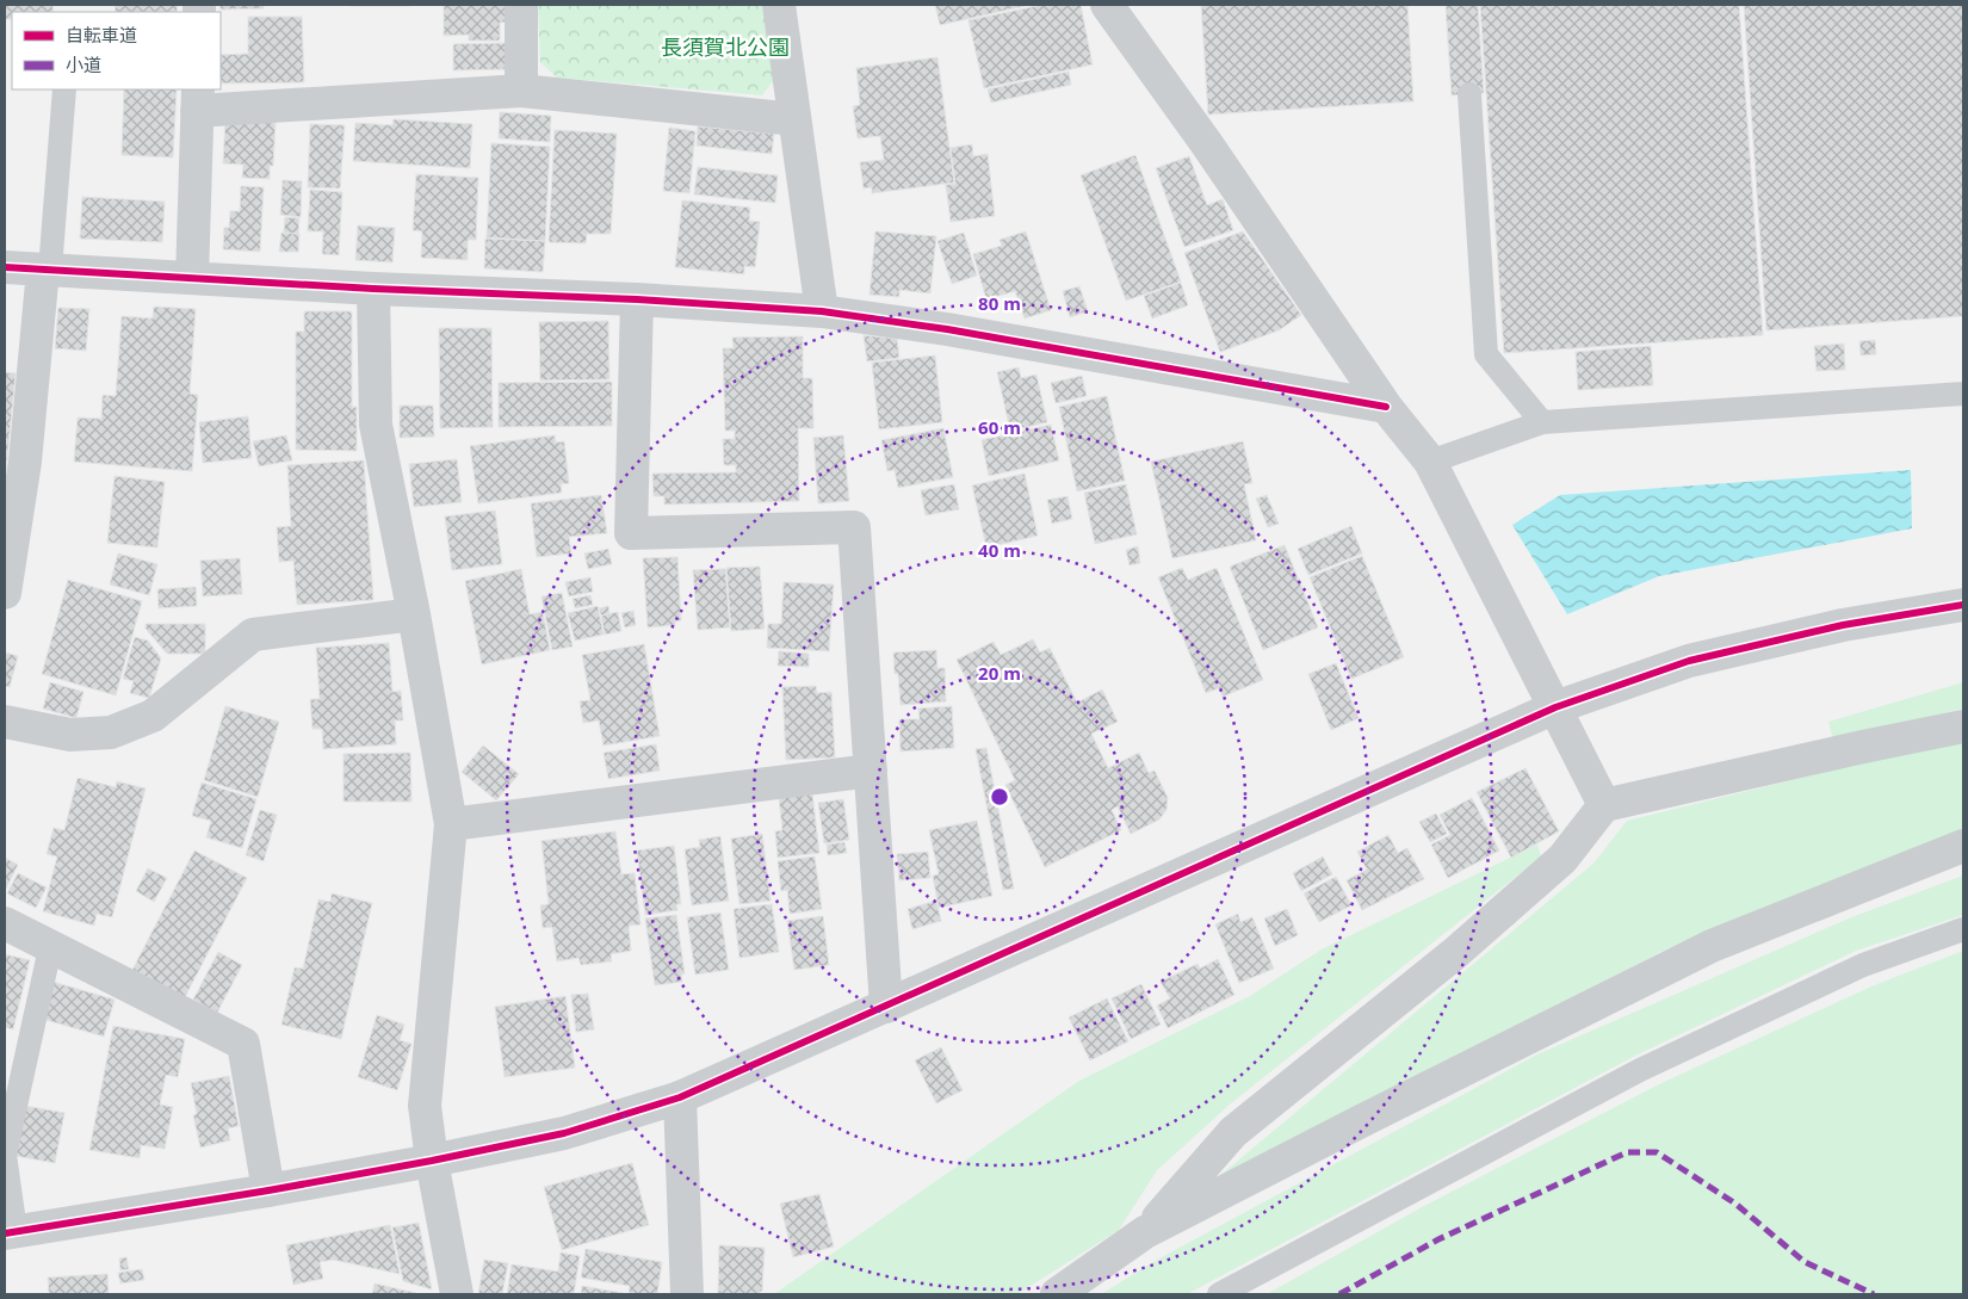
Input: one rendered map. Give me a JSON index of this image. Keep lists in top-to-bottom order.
{
  "parks": ["長須賀北公園"],
  "legend": ["自転車道", "小道"],
  "rings": [
    "80 m",
    "60 m",
    "40 m",
    "20 m"
  ]
}
